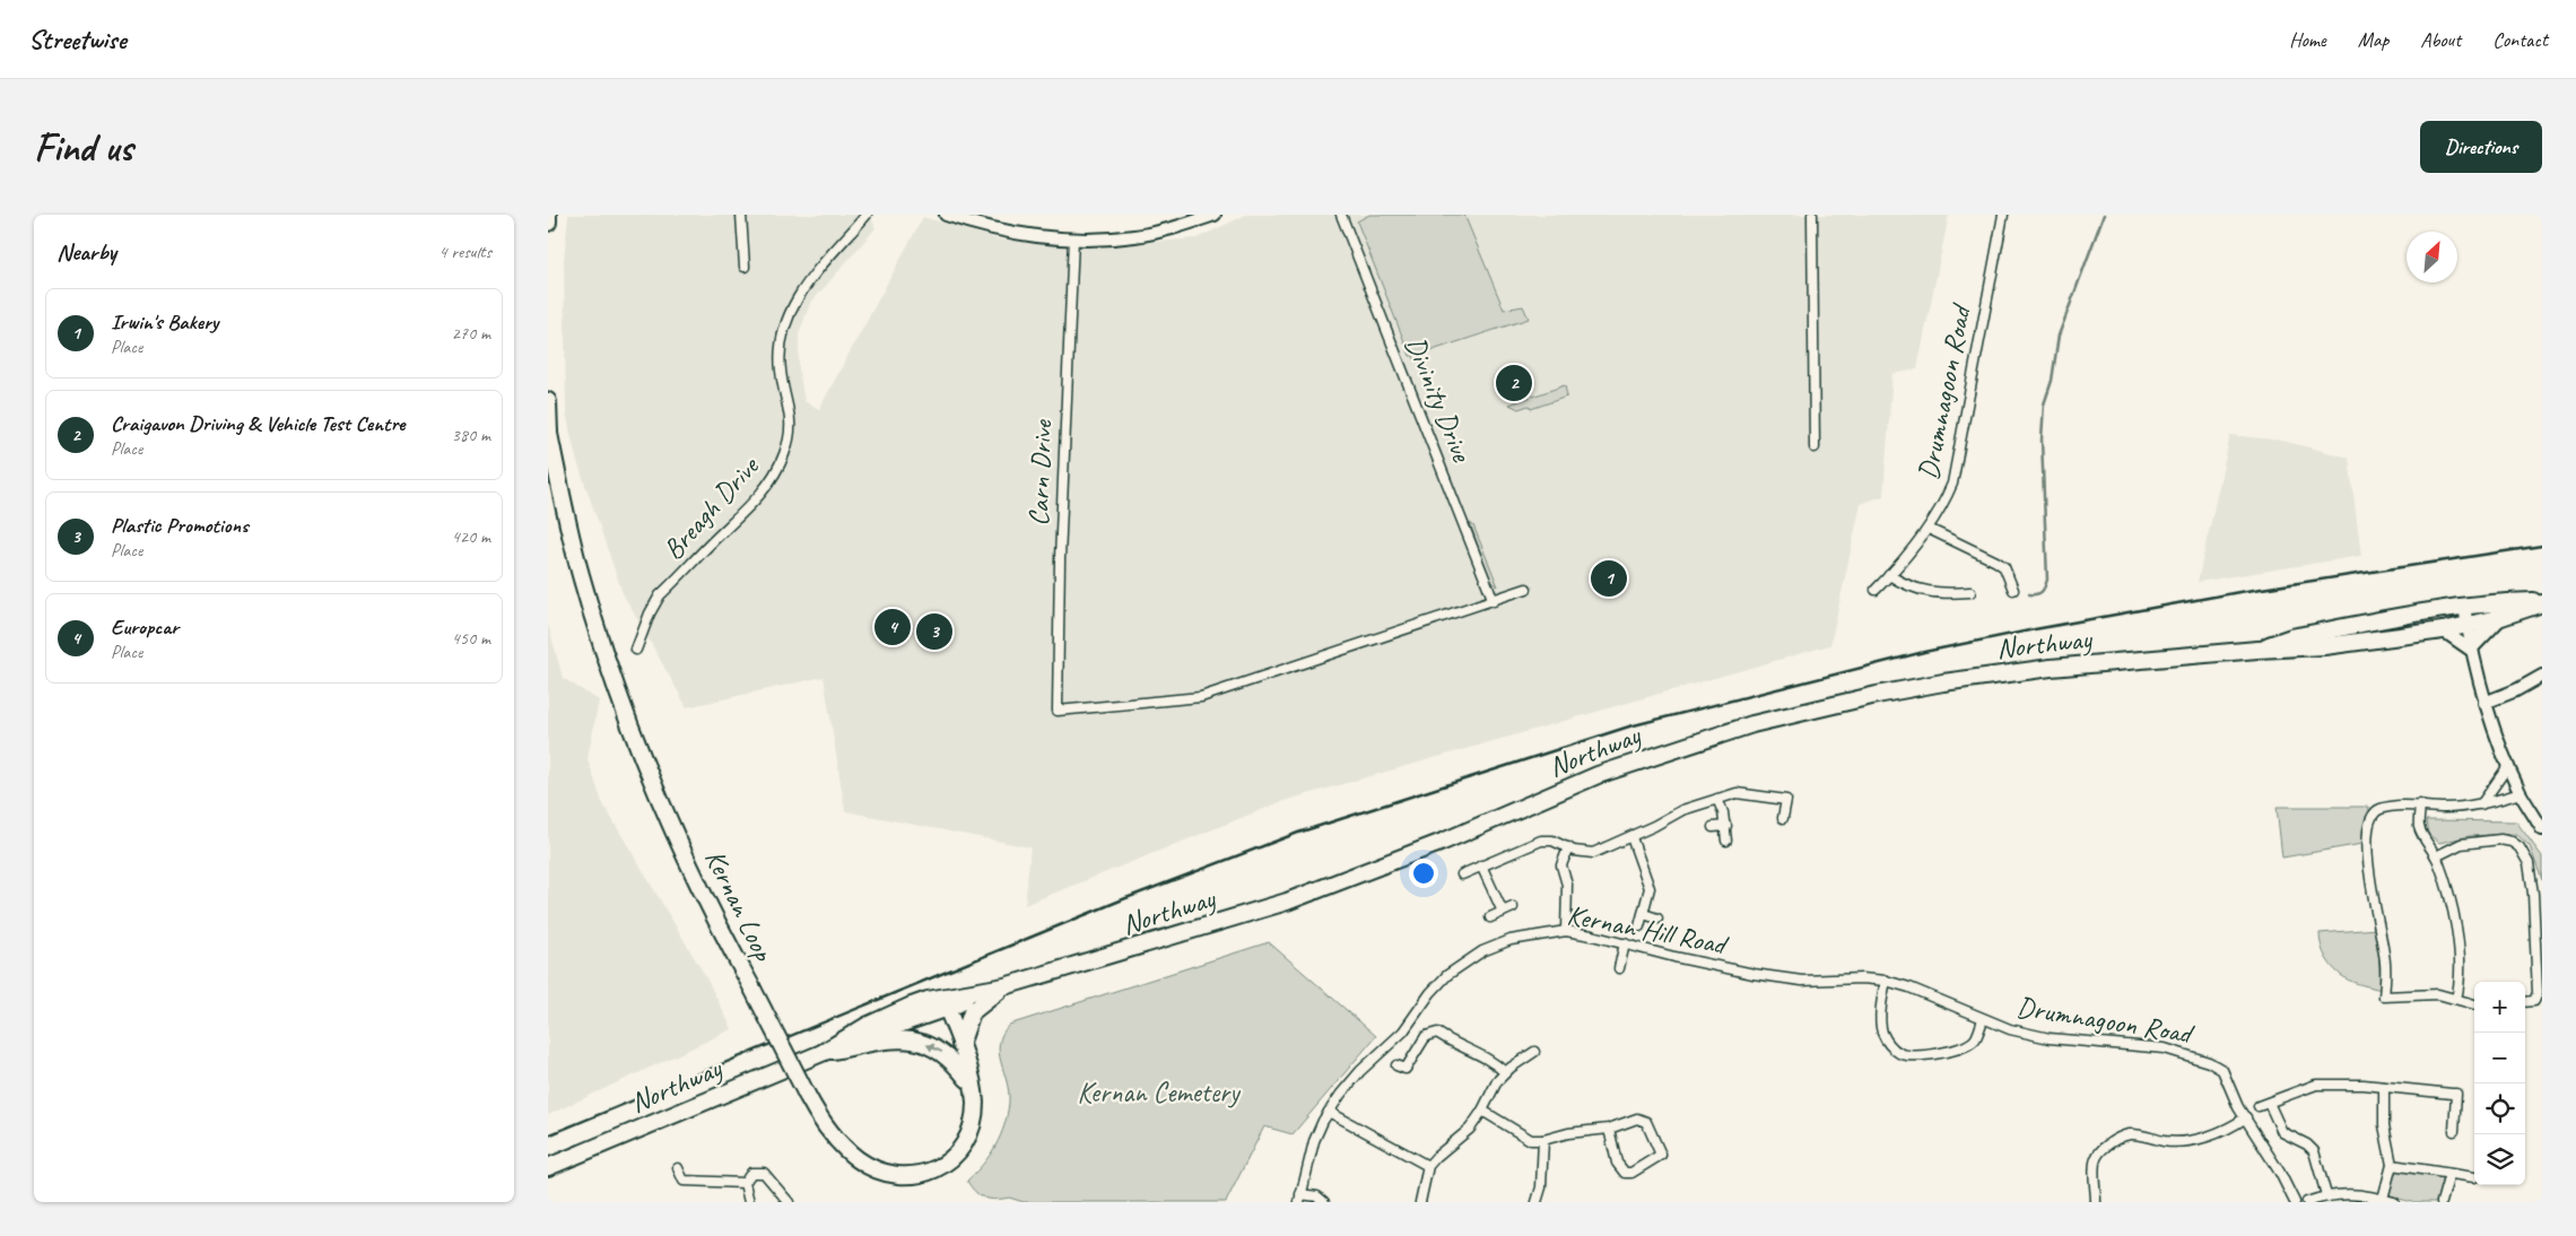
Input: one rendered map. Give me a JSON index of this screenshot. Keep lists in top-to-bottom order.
{
  "streets": {
    "highway": ["Northway", "Kernan Loop"],
    "street": [
      "Drumnagoon Road",
      "Divinity Drive",
      "Carn Drive",
      "Breagh Drive",
      "Kernan Hill Road"
    ]
  },
  "crossings": [
    ["Drumnagoon Road", "Kernan Hill Road"],
    ["Divinity Drive", "Carn Drive"],
    ["Northway", "Kernan Loop"]
  ],
  "parks": ["Kernan Cemetery"],
  "north": "top right",
  "page": {
    "header": "Streetwise",
    "nav": [
      "Home",
      "Map",
      "About",
      "Contact"
    ],
    "buttons": "Directions",
    "title": "Find us",
    "heading": ["Nearby", "4 results"],
    "list": [
      {
        "mark": "1",
        "name": "Irwin's Bakery",
        "note": "Place",
        "value": "270 m"
      },
      {
        "mark": "2",
        "name": "Craigavon Driving & Vehicle Test Centre",
        "note": "Place",
        "value": "380 m"
      },
      {
        "mark": "3",
        "name": "Plastic Promotions",
        "note": "Place",
        "value": "420 m"
      },
      {
        "mark": "4",
        "name": "Europcar",
        "note": "Place",
        "value": "450 m"
      }
    ],
    "pins": [
      "2",
      "1",
      "4",
      "3"
    ],
    "map_buttons": ["+", "−"]
  }
}
